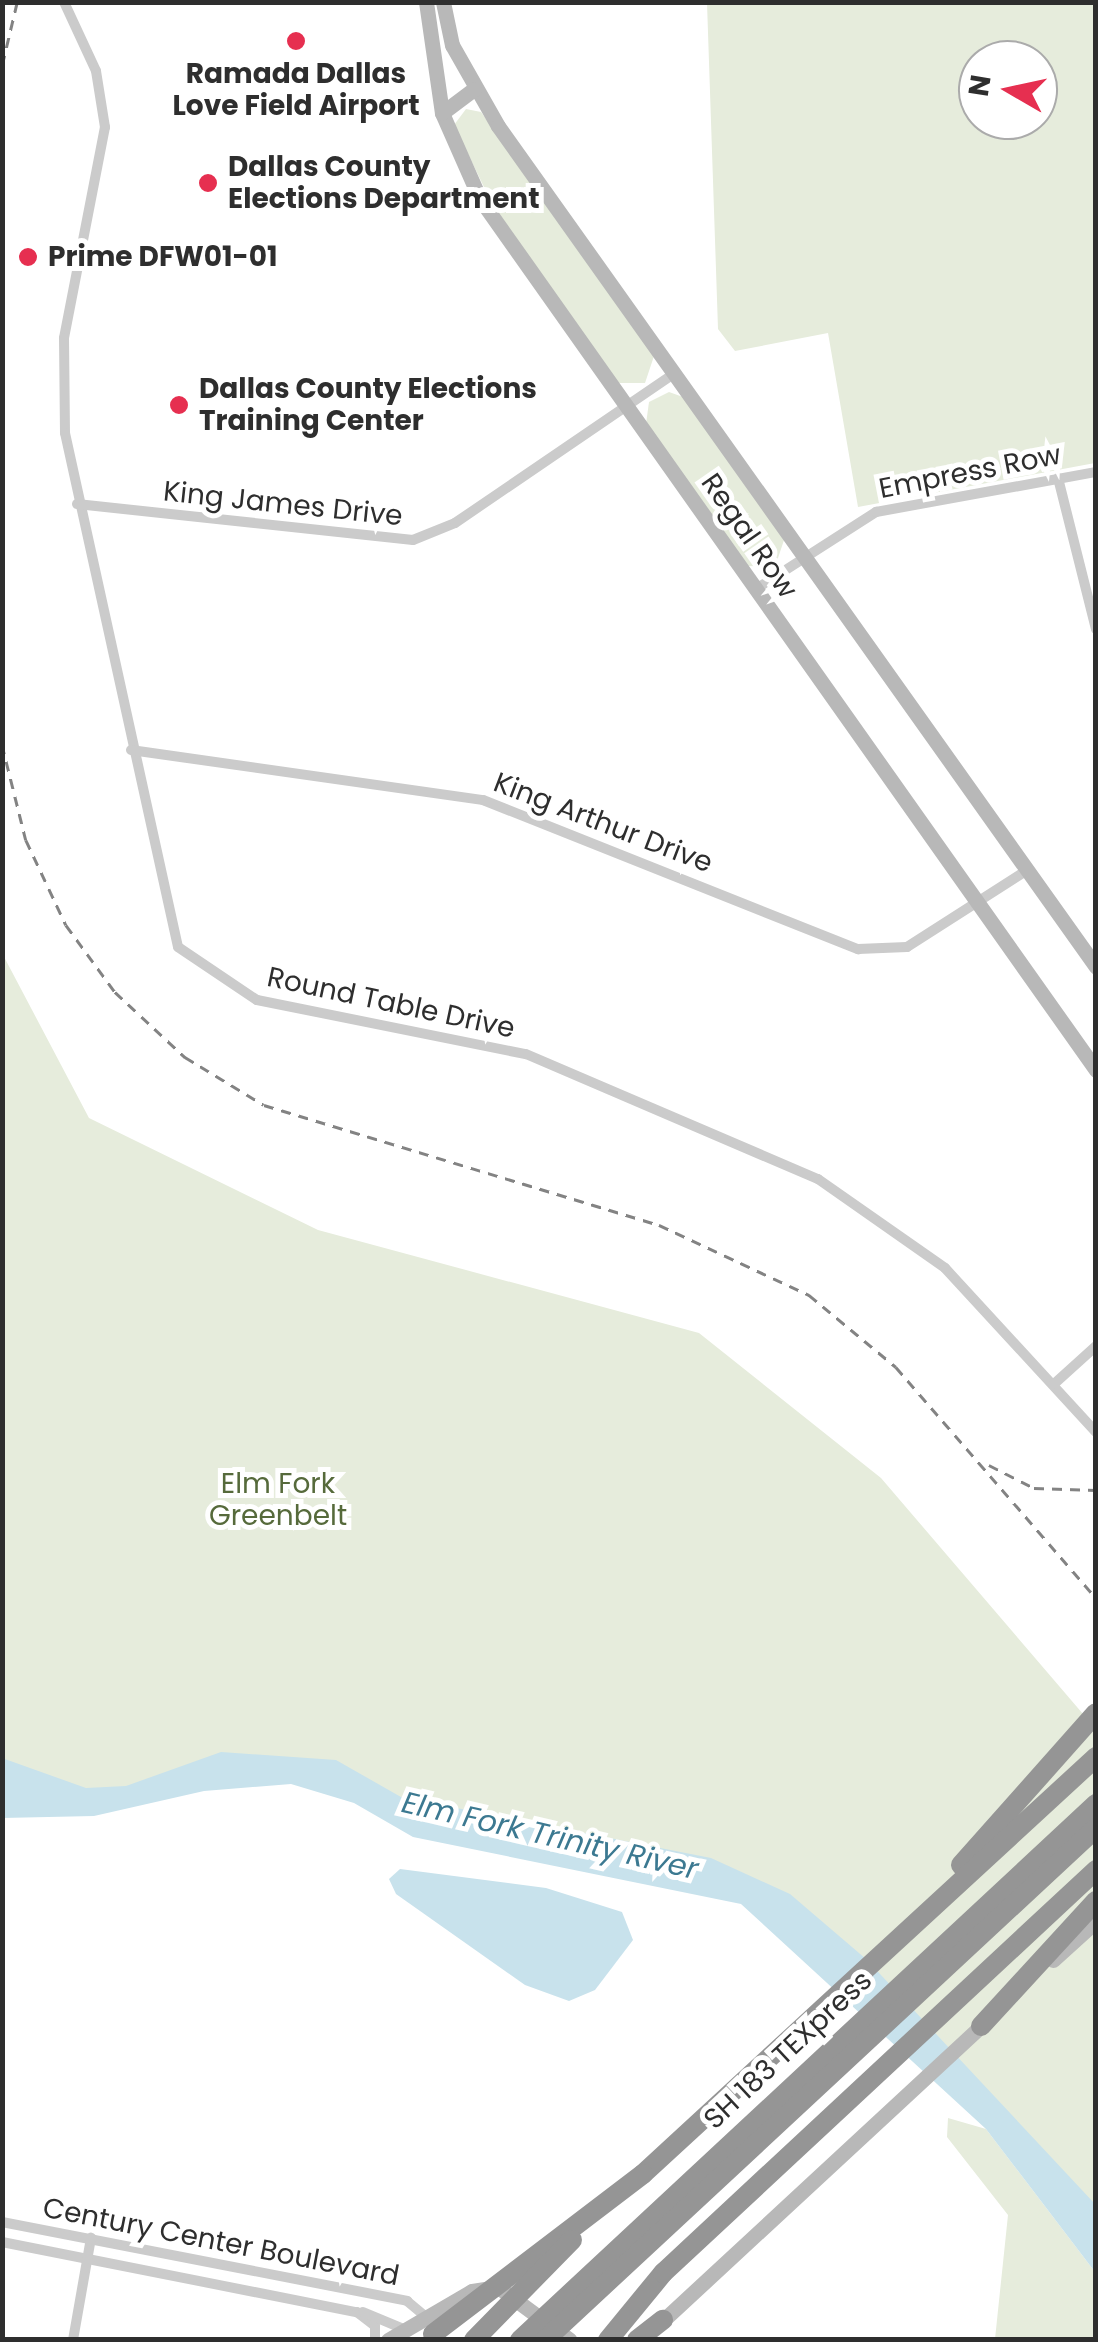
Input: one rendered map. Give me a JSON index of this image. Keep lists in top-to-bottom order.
{
  "streets": {
    "highway": ["SH 183 TEXpress"],
    "main road": ["Regal Row"],
    "street": [
      "Empress Row",
      "King James Drive",
      "King Arthur Drive",
      "Round Table Drive",
      "Century Center Boulevard"
    ]
  },
  "crossings": [
    ["Empress Row", "Regal Row"],
    ["King James Drive", "Regal Row"],
    ["King James Drive", "Round Table Drive"],
    ["Regal Row", "King Arthur Drive"],
    ["King Arthur Drive", "Round Table Drive"]
  ],
  "water": ["Elm Fork Trinity River"],
  "parks": ["Elm Fork Greenbelt"],
  "places": [
    "Ramada Dallas Love Field Airport",
    "Dallas County Elections Department",
    "Prime DFW01-01",
    "Dallas County Elections Training Center"
  ],
  "north": "left"
}
